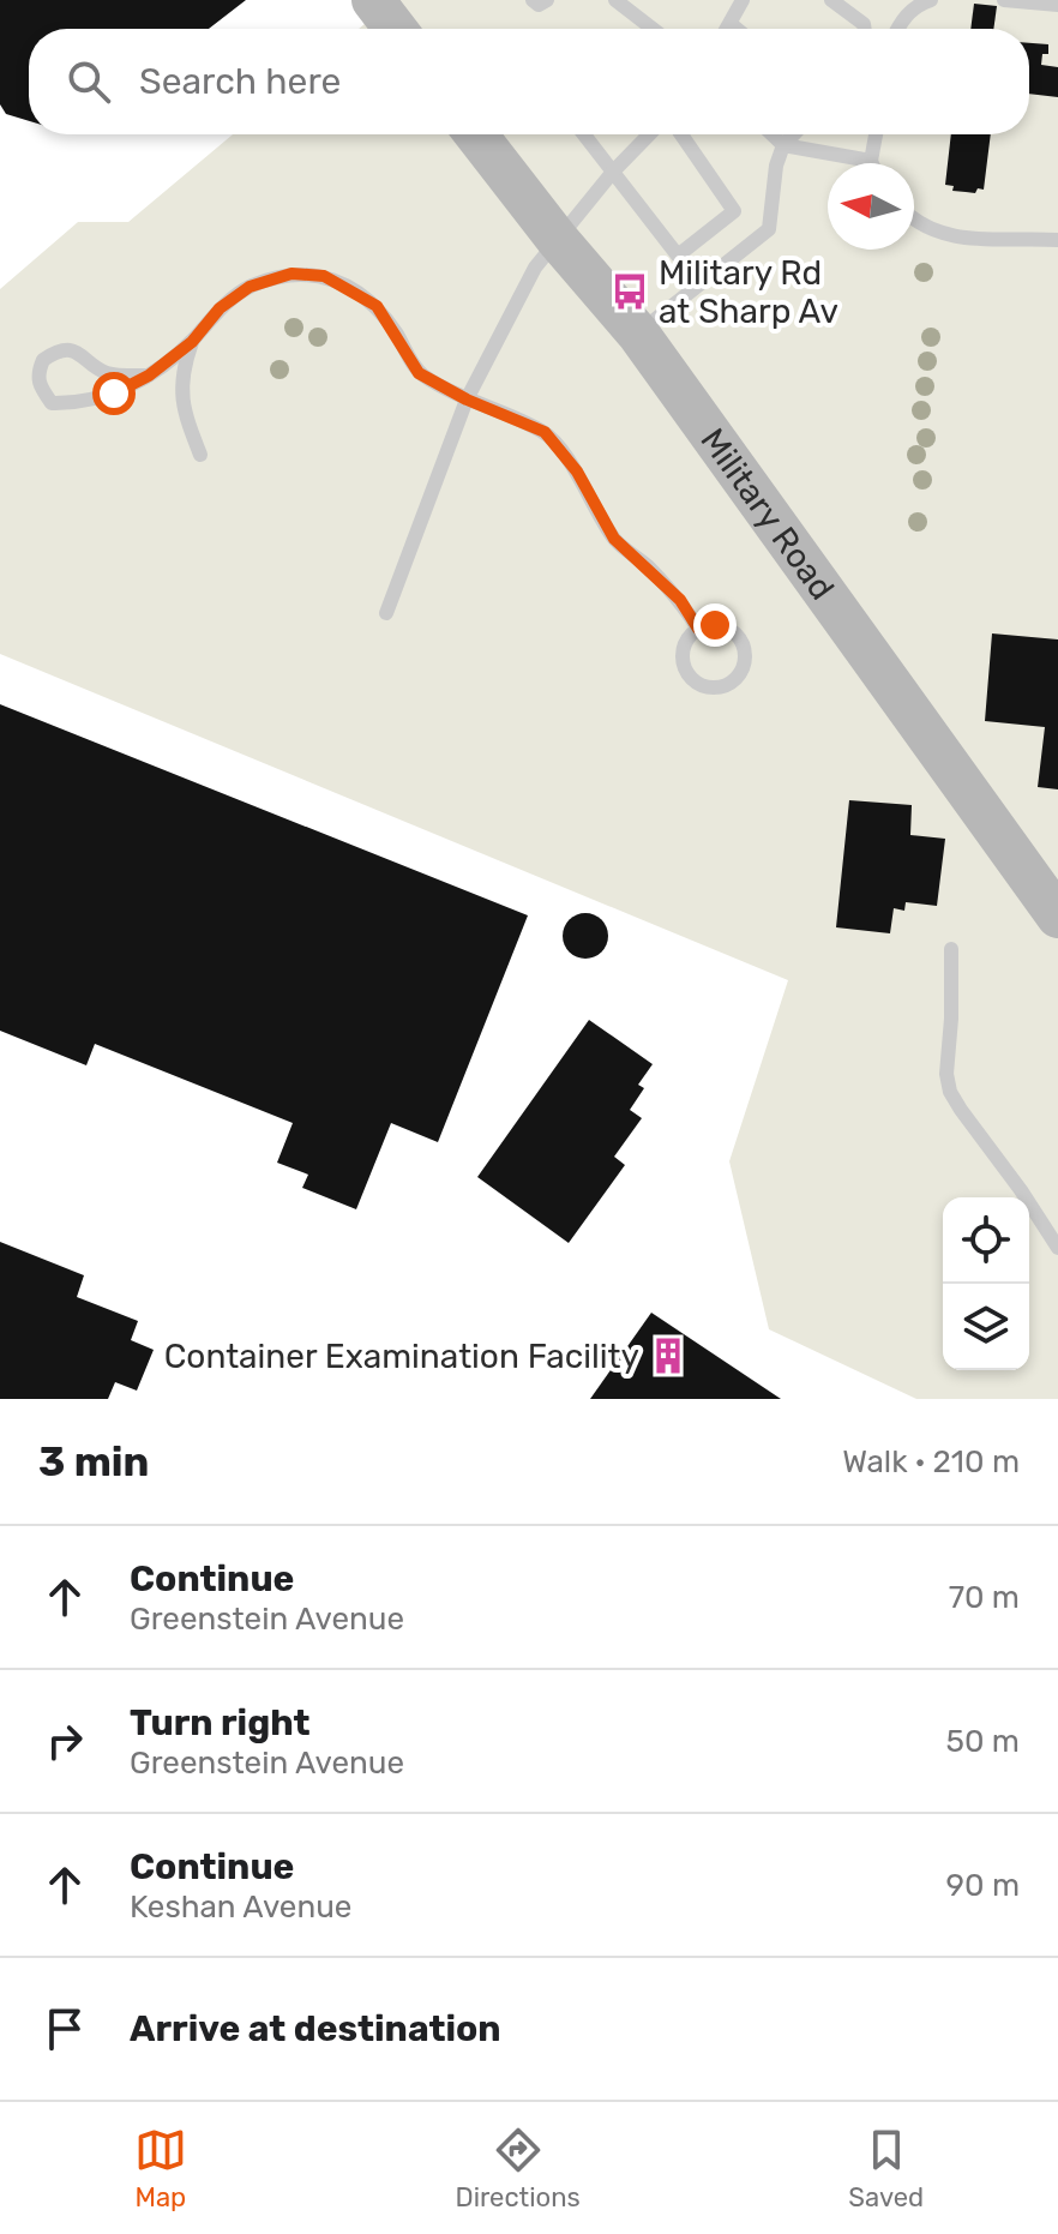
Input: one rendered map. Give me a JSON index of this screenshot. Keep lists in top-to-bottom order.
{
  "streets": {
    "street": ["Military Road"]
  },
  "places": {
    "bus stop": ["Military Rd at Sharp Av"],
    "building": ["Container Examination Facility"]
  },
  "north": "left",
  "page": {
    "search": "Search here",
    "heading": ["3 min", "Walk · 210 m"],
    "list": [
      ["Continue", "Greenstein Avenue", "70 m"],
      ["Turn right", "Greenstein Avenue", "50 m"],
      ["Continue", "Keshan Avenue", "90 m"],
      "Arrive at destination"
    ],
    "nav": ["Map", "Directions", "Saved"]
  }
}
